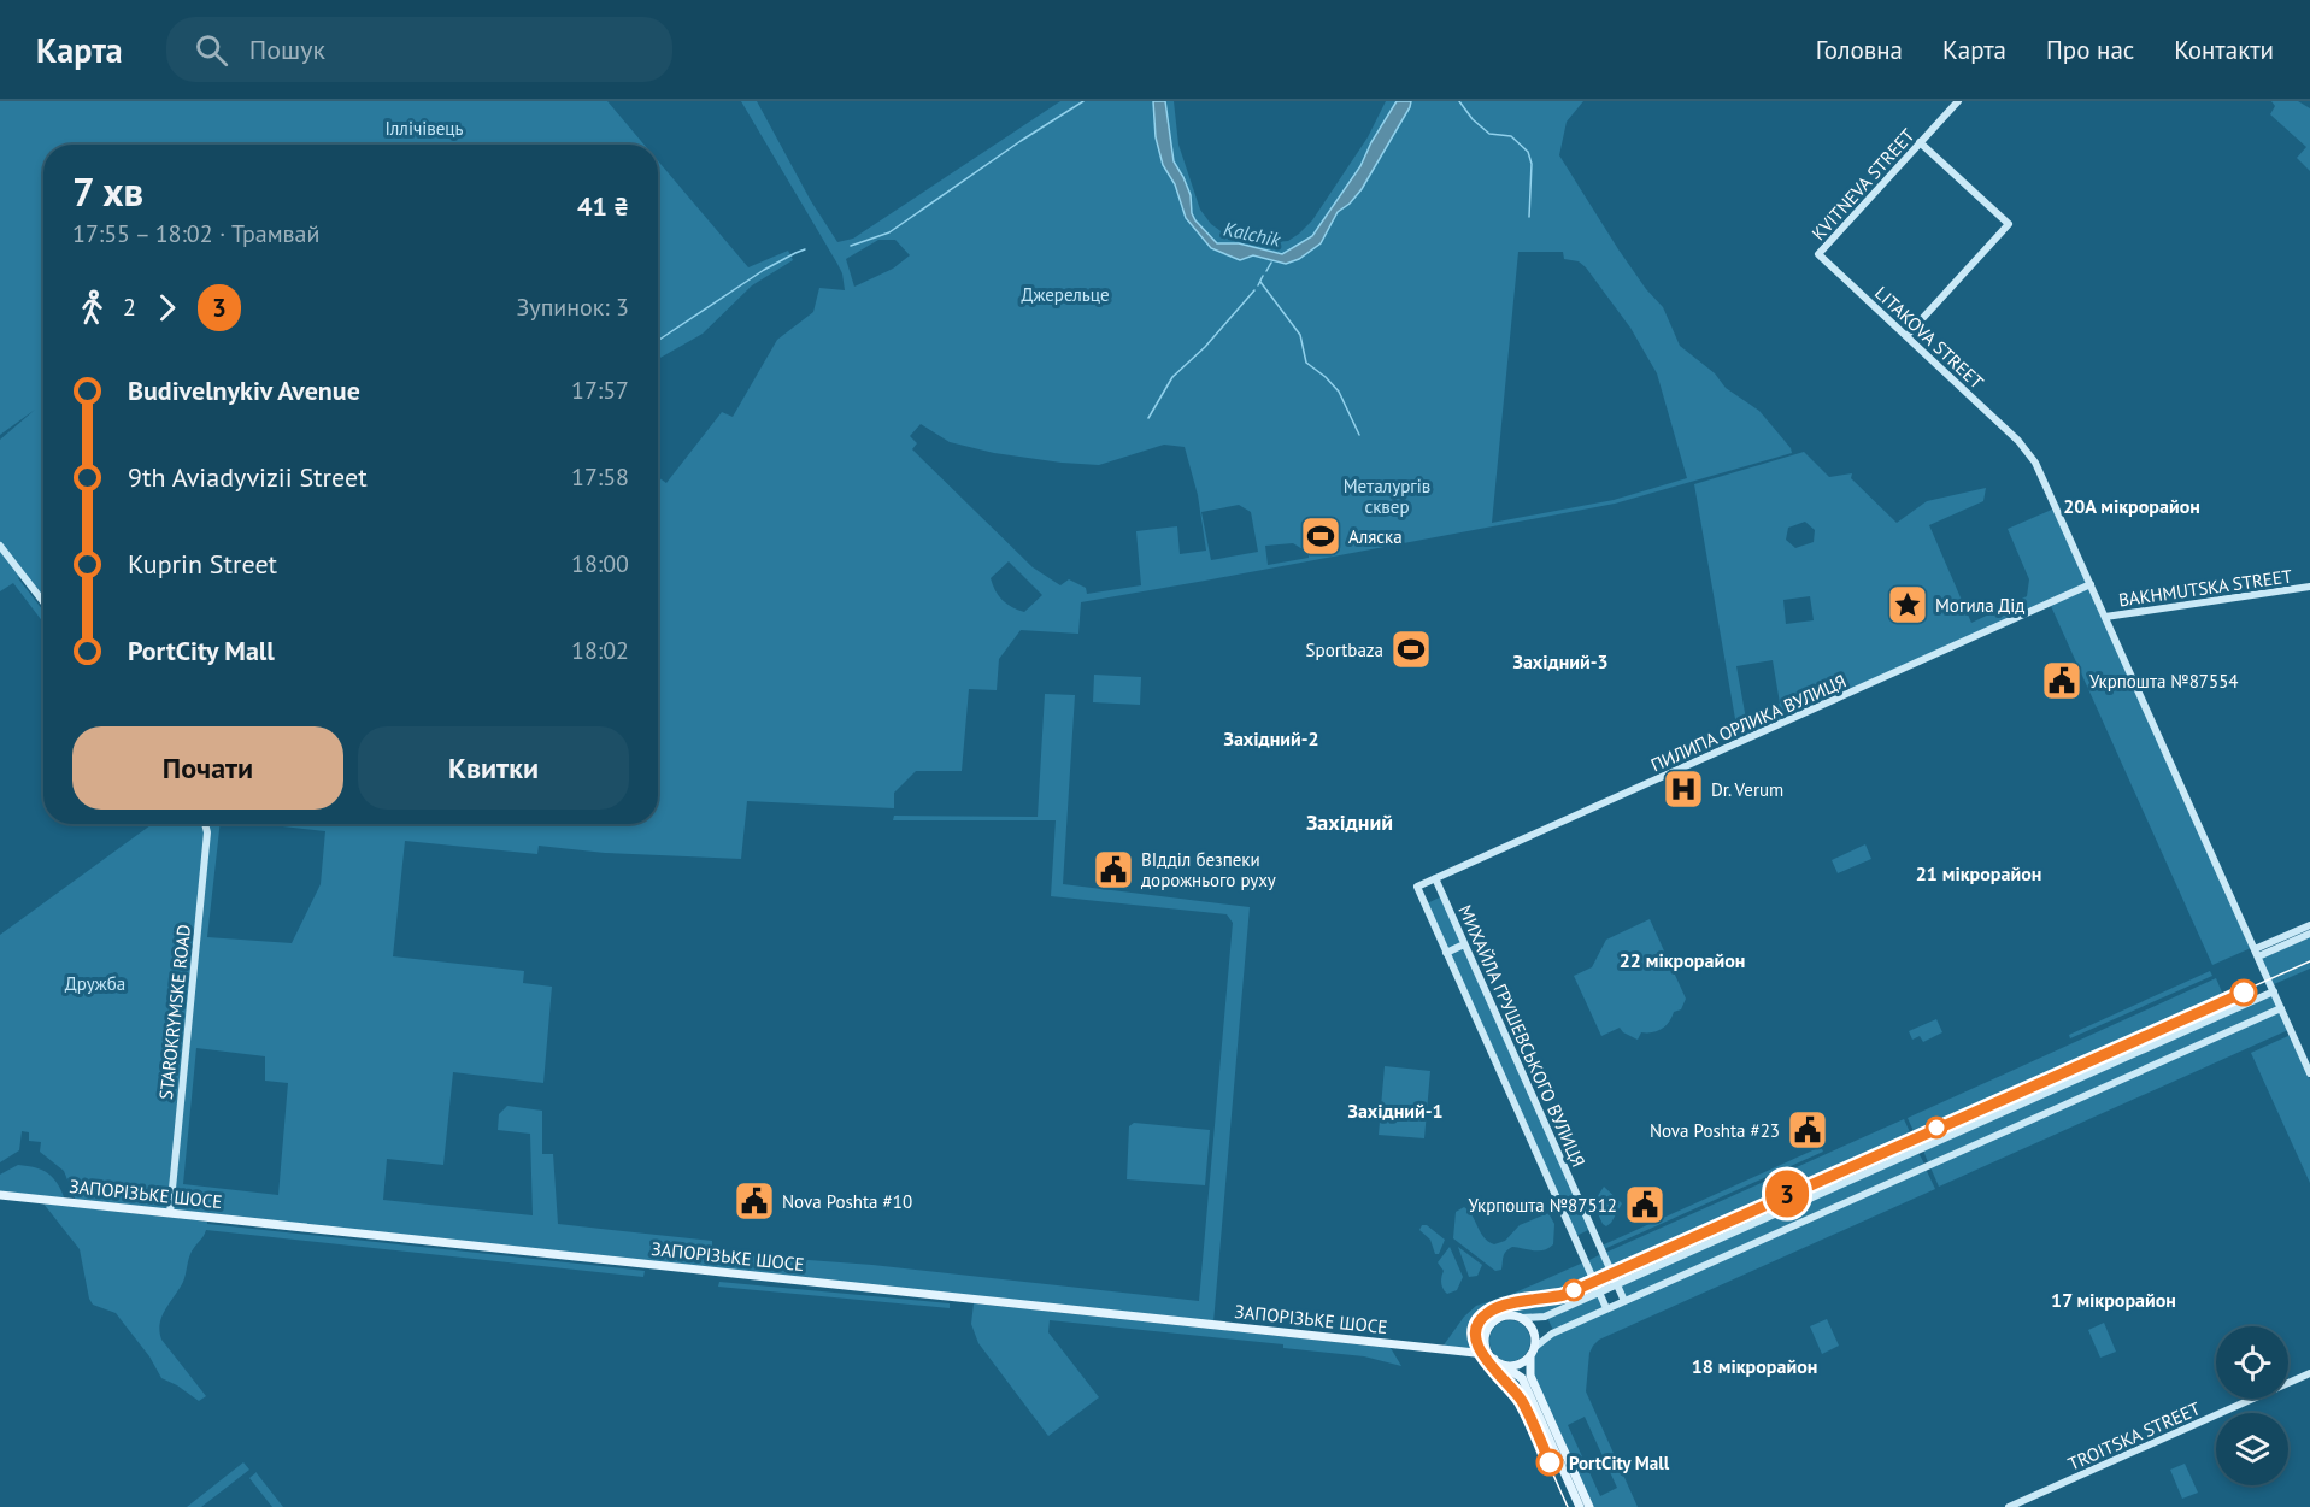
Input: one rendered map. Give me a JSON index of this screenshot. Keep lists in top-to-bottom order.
{
  "streets": {
    "main road": [
      "KVITNEVA STREET",
      "LITAKOVA STREET",
      "BAKHMUTSKA STREET",
      "ПИЛИПА ОРЛИКА ВУЛИЦЯ",
      "STAROKRYMSKE ROAD",
      "МИХАЙЛА ГРУШЕВСЬКОГО ВУЛИЦЯ",
      "ЗАПОРІЗЬКЕ ШОСЕ",
      "TROITSKA STREET"
    ]
  },
  "crossings": [
    ["KVITNEVA STREET", "LITAKOVA STREET"],
    ["LITAKOVA STREET", "BAKHMUTSKA STREET"],
    ["LITAKOVA STREET", "ПИЛИПА ОРЛИКА ВУЛИЦЯ"],
    ["ПИЛИПА ОРЛИКА ВУЛИЦЯ", "МИХАЙЛА ГРУШЕВСЬКОГО ВУЛИЦЯ"],
    ["STAROKRYMSKE ROAD", "ЗАПОРІЗЬКЕ ШОСЕ"]
  ],
  "districts": [
    "20А мікрорайон",
    "Західний-3",
    "Західний-2",
    "Західний",
    "21 мікрорайон",
    "22 мікрорайон",
    "Західний-1",
    "17 мікрорайон",
    "18 мікрорайон"
  ],
  "water": ["Kalchik"],
  "parks": [
    "Іллічівець",
    "Джерельце",
    "Металургів сквер",
    "Дружба"
  ],
  "places": {
    "sports": ["Аляска", "Sportbaza"],
    "place": ["Могила Дiд"],
    "public building": [
      "Укрпошта №87554",
      "ВІдділ безпеки дорожнього руху",
      "Nova Poshta #23",
      "Nova Poshta #10",
      "Укрпошта №87512"
    ],
    "hospital": ["Dr. Verum"],
    "other": ["PortCity Mall"]
  },
  "lines": ["tram line 3"],
  "page": {
    "header": "Карта",
    "search": "Пошук",
    "nav": [
      "Головна",
      "Карта",
      "Про нас",
      "Контакти"
    ],
    "on_map": "3",
    "heading": ["7 хв", "17:55 – 18:02 · Трамвай", "41 ₴"],
    "legs": ["2", "3", "Зупинок: 3"],
    "list": [
      {
        "name": "Budivelnykiv Avenue",
        "value": "17:57"
      },
      {
        "name": "9th Aviadyvizii Street",
        "value": "17:58"
      },
      {
        "name": "Kuprin Street",
        "value": "18:00"
      },
      {
        "name": "PortCity Mall",
        "value": "18:02"
      }
    ],
    "buttons": ["Почати", "Квитки"]
  }
}
